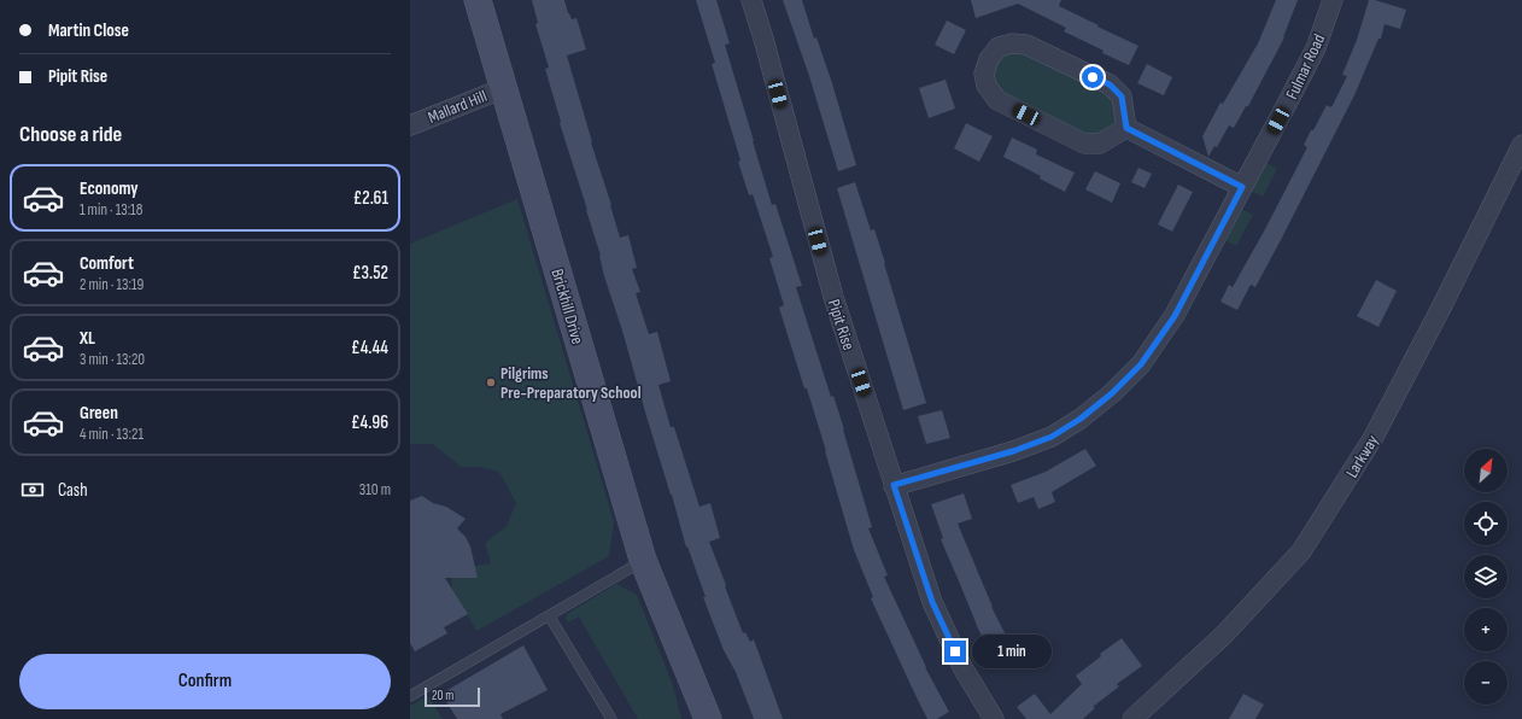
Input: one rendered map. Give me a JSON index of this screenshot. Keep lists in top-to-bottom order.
{
  "streets": {
    "street": [
      "Fulmar Road",
      "Mallard Hill",
      "Brickhill Drive",
      "Pipit Rise",
      "Larkway"
    ]
  },
  "crossings": [
    ["Fulmar Road", "Pipit Rise"],
    ["Mallard Hill", "Brickhill Drive"]
  ],
  "places": ["Pilgrims Pre-Preparatory School"],
  "scale_bar": "20 m",
  "north": "top right",
  "page": {
    "banner": ["Martin Close", "Pipit Rise"],
    "heading": "Choose a ride",
    "list": [
      {
        "name": "Economy",
        "note": "1 min · 13:18",
        "value": "£2.61"
      },
      {
        "name": "Comfort",
        "note": "2 min · 13:19",
        "value": "£3.52"
      },
      {
        "name": "XL",
        "note": "3 min · 13:20",
        "value": "£4.44"
      },
      {
        "name": "Green",
        "note": "4 min · 13:21",
        "value": "£4.96"
      }
    ],
    "map_buttons": ["+", "−"],
    "pay": ["Cash", "310 m"],
    "bubble": "1 min",
    "buttons": "Confirm",
    "scale": "20 m"
  }
}
